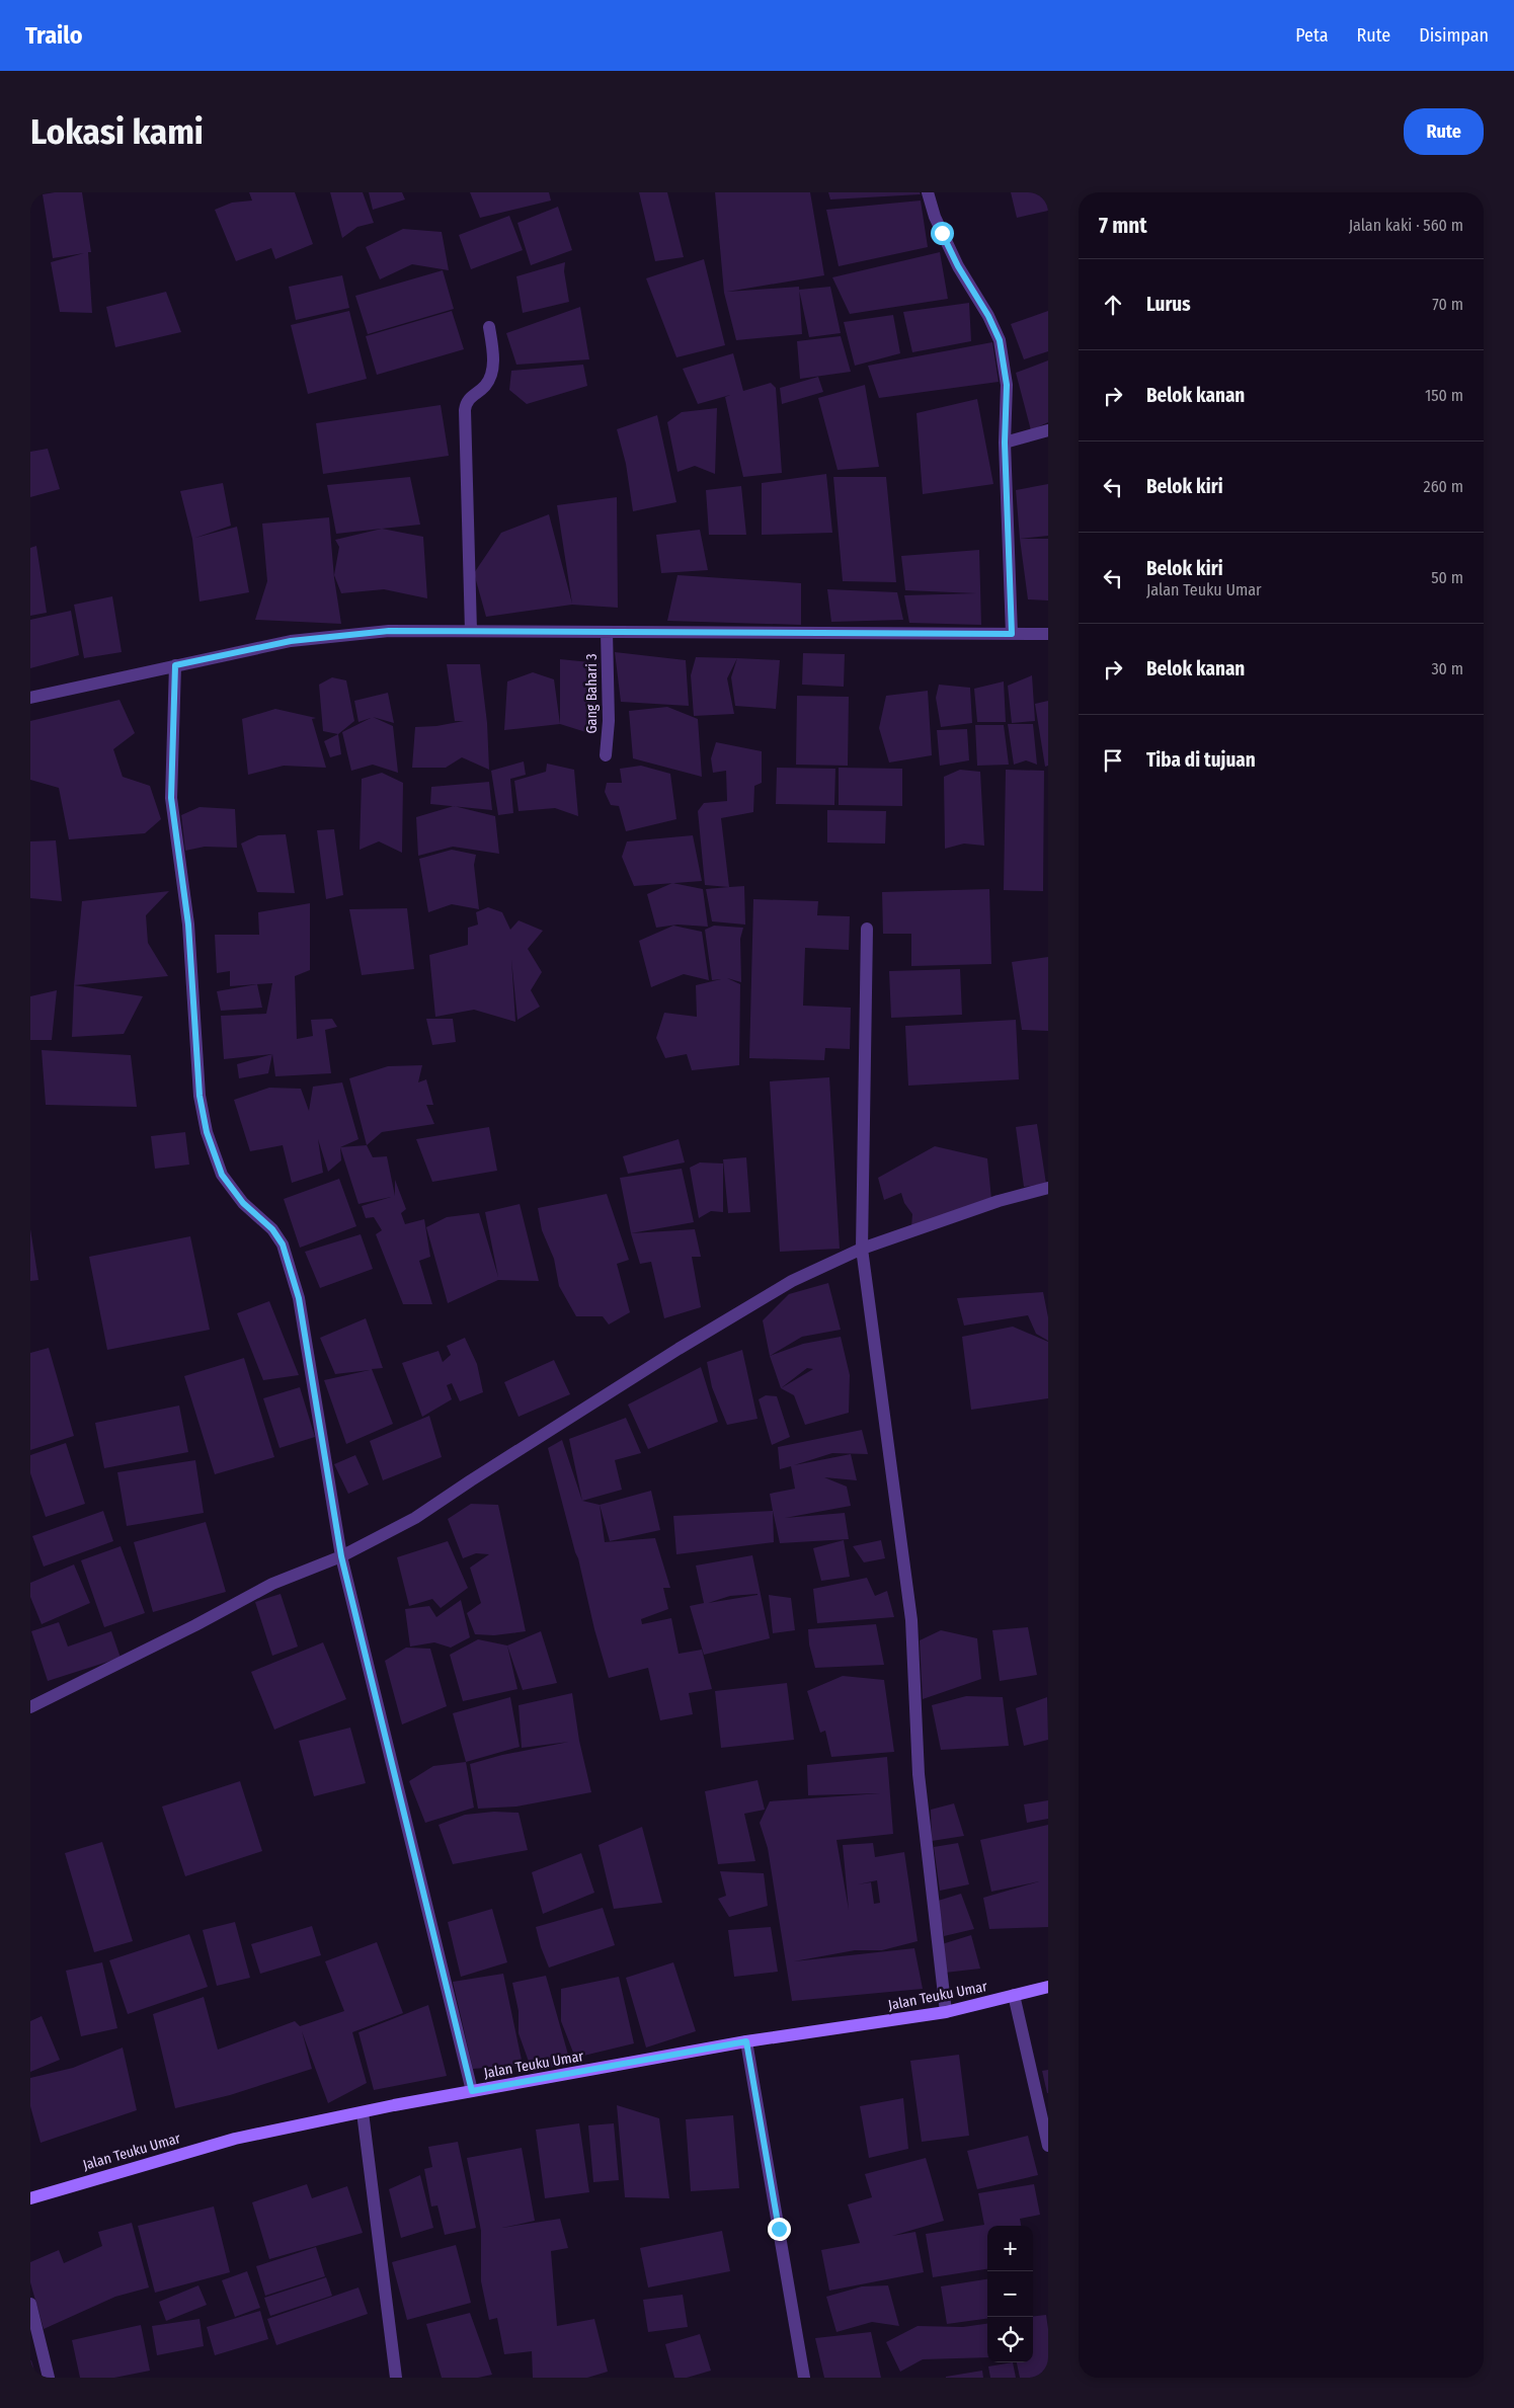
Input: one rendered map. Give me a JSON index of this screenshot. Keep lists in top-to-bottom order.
{
  "streets": {
    "main road": ["Jalan Teuku Umar"],
    "street": ["Gang Bahari 3"]
  },
  "page": {
    "header": "Trailo",
    "nav": ["Peta", "Rute", "Disimpan"],
    "buttons": "Rute",
    "title": "Lokasi kami",
    "heading": ["7 mnt", "Jalan kaki · 560 m"],
    "list": [
      ["Lurus", "70 m"],
      ["Belok kanan", "150 m"],
      ["Belok kiri", "260 m"],
      ["Belok kiri", "Jalan Teuku Umar", "50 m"],
      ["Belok kanan", "30 m"],
      "Tiba di tujuan"
    ],
    "map_buttons": ["+", "−"]
  }
}
